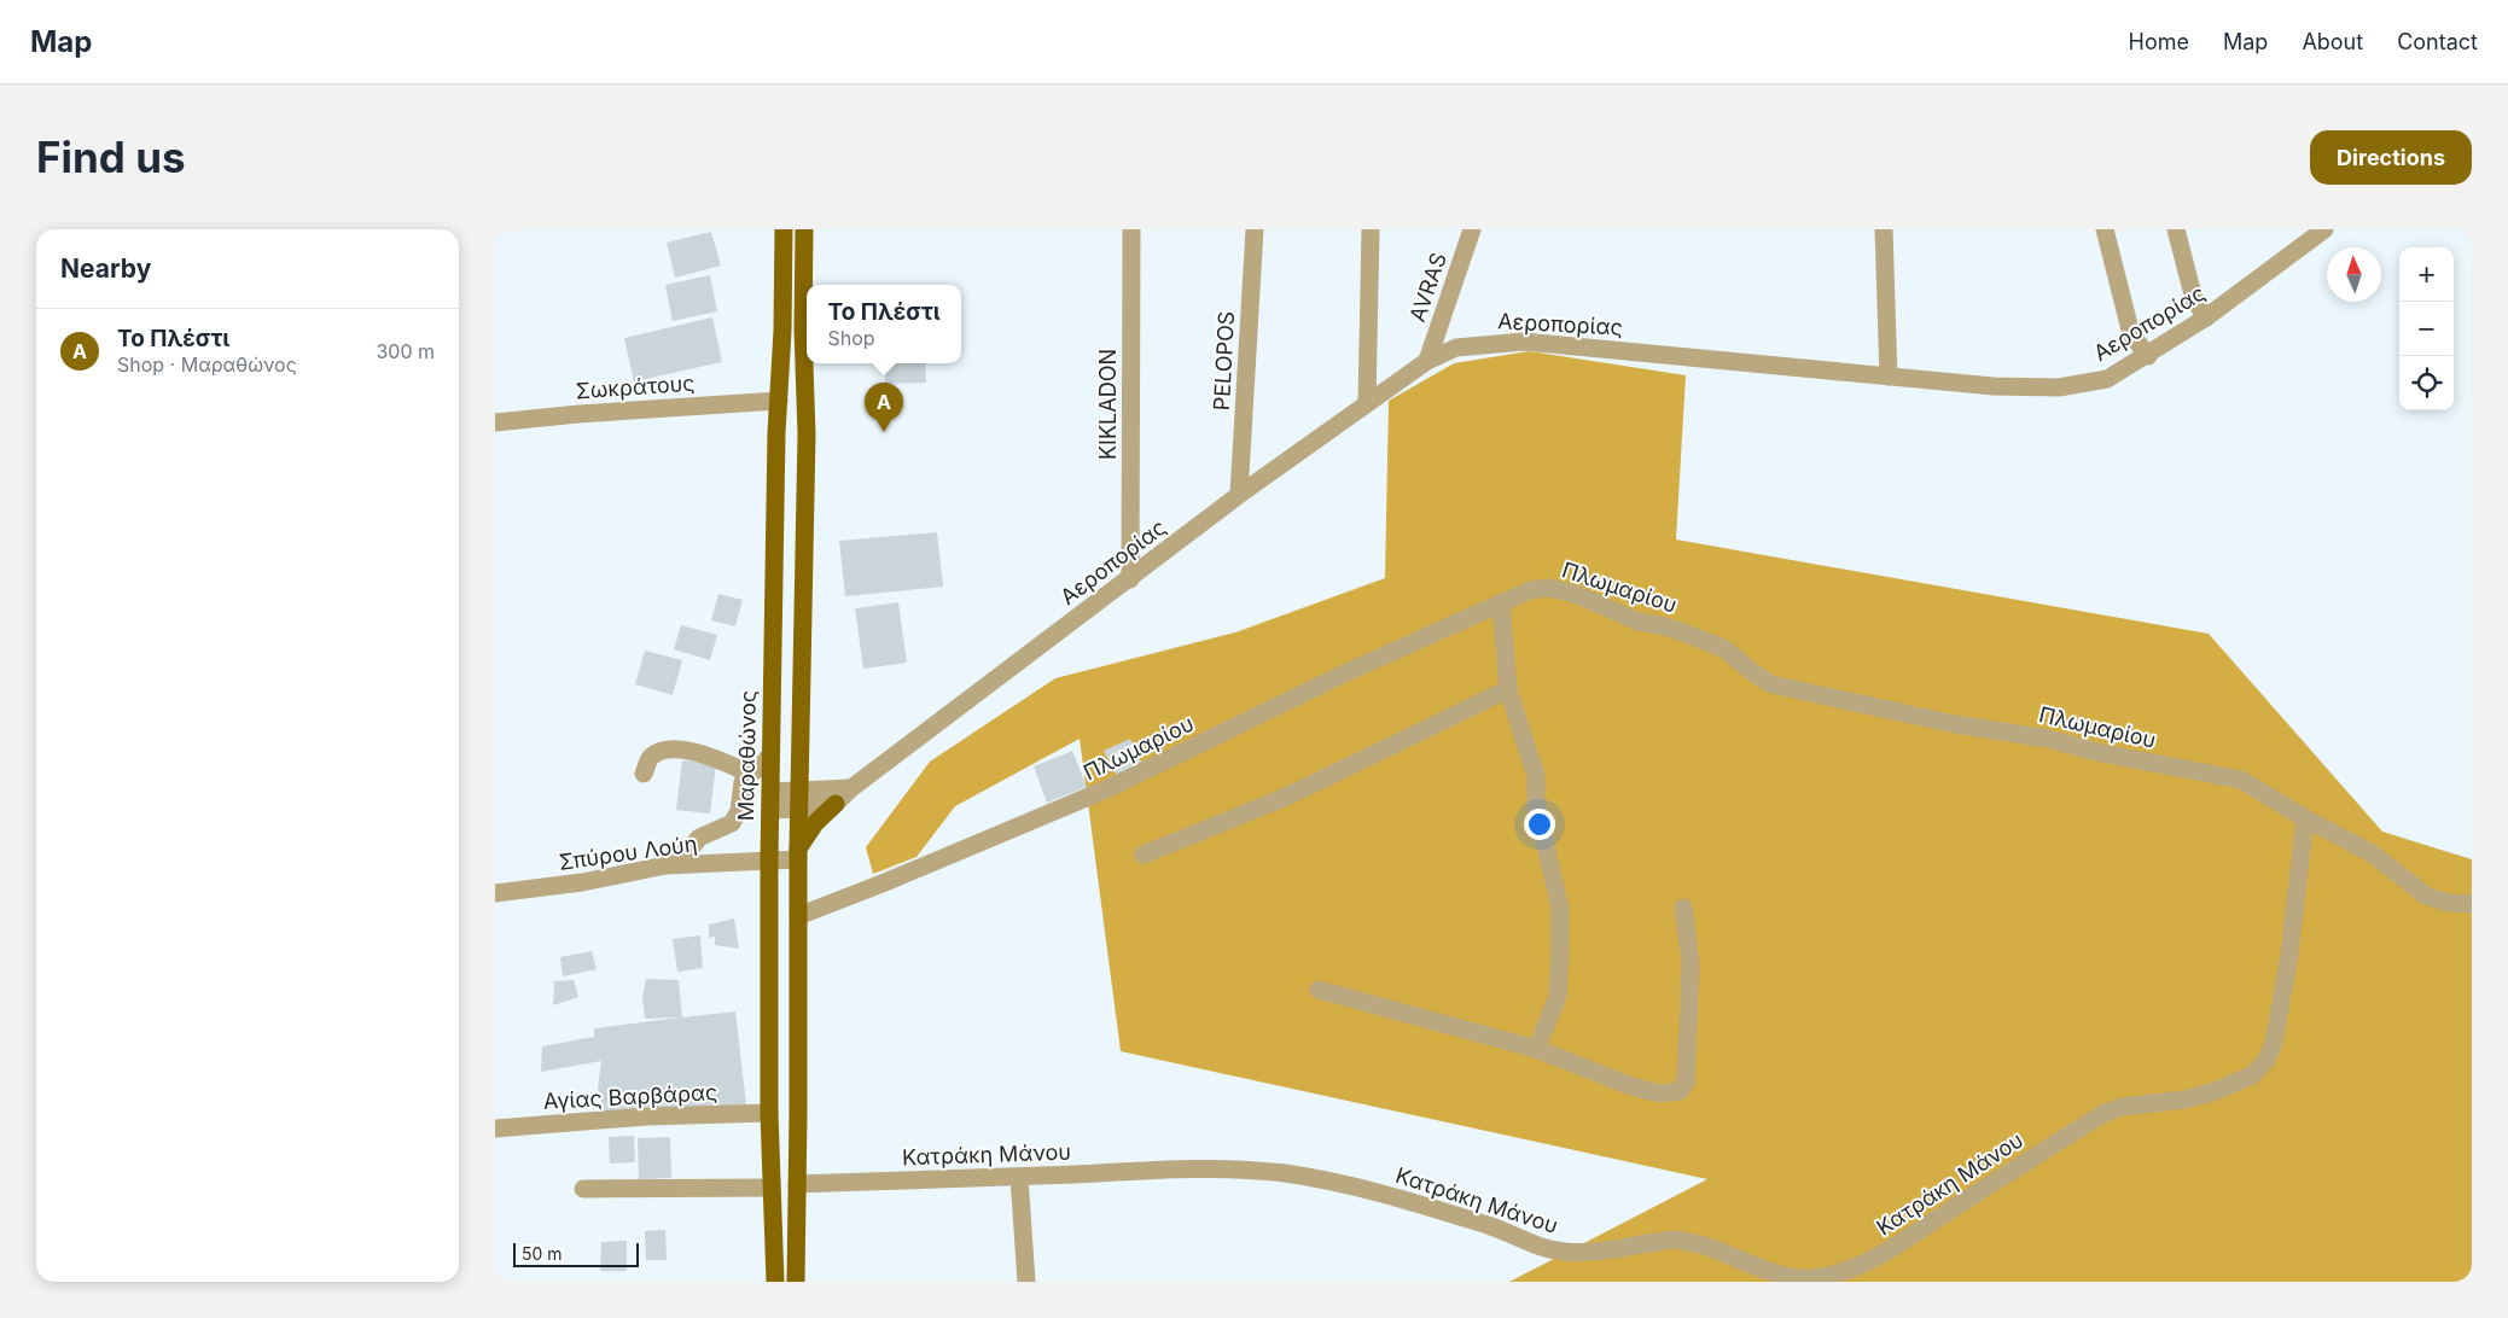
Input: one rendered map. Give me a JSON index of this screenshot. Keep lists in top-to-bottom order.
{
  "streets": {
    "main road": ["Μαραθώνος"],
    "street": [
      "AVRAS",
      "Αεροπορίας",
      "PELOPOS",
      "Σωκράτους",
      "KIKLADON",
      "Πλωμαρίου",
      "Σπύρου Λούη",
      "Αγίας Βαρβάρας",
      "Κατράκη Μάνου"
    ]
  },
  "crossings": [
    ["AVRAS", "Αεροπορίας"],
    ["Αεροπορίας", "PELOPOS"],
    ["Αεροπορίας", "KIKLADON"],
    ["Σωκράτους", "Μαραθώνος"],
    ["Πλωμαρίου", "Κατράκη Μάνου"],
    ["Μαραθώνος", "Σπύρου Λούη"],
    ["Μαραθώνος", "Αγίας Βαρβάρας"]
  ],
  "scale_bar": "50 m",
  "north": "top",
  "page": {
    "header": "Map",
    "nav": [
      "Home",
      "Map",
      "About",
      "Contact"
    ],
    "buttons": "Directions",
    "title": "Find us",
    "heading": "Nearby",
    "map_buttons": ["+", "−"],
    "popup": ["Το Πλέστι", "Shop"],
    "list": [
      {
        "mark": "A",
        "name": "Το Πλέστι",
        "note": "Shop · Μαραθώνος",
        "value": "300 m"
      }
    ],
    "pins": "A",
    "scale": "50 m"
  }
}
